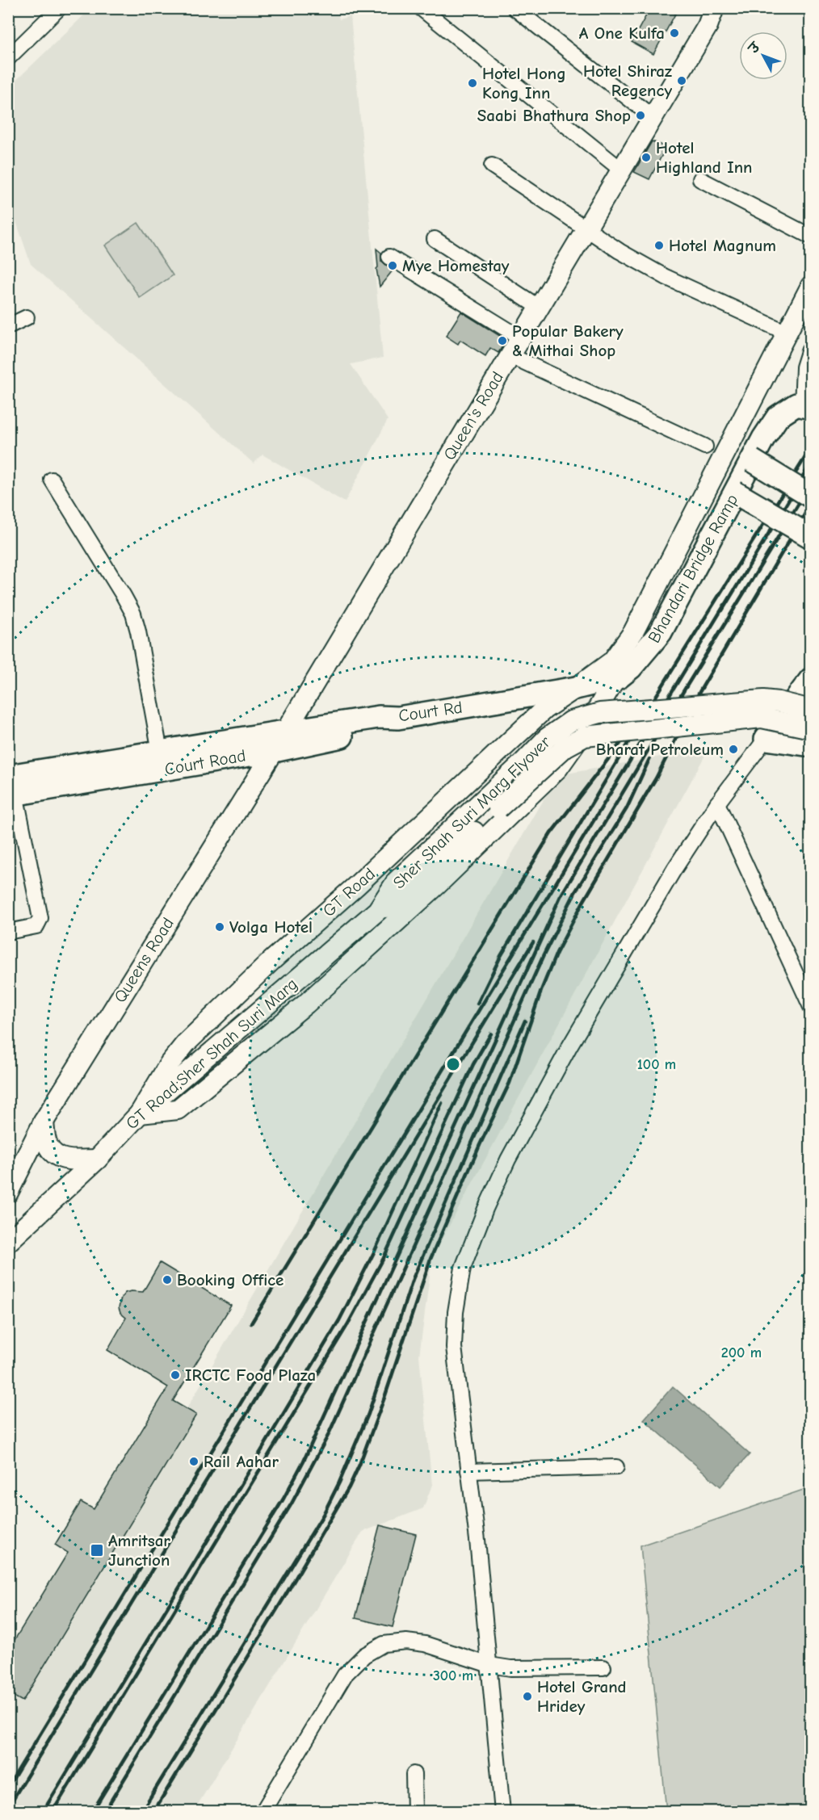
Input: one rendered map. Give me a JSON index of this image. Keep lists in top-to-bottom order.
{
  "streets": {
    "highway": ["Bhandari Bridge Ramp", "Court Rd", "Court Road"],
    "main road": [
      "Queen's Road",
      "Sher Shah Suri Marg Flyover",
      "GT Road",
      "Queens Road",
      "GT Road;Sher Shah Suri Marg"
    ]
  },
  "crossings": [
    ["Queen's Road", "Court Rd"],
    ["Queen's Road", "Court Road"],
    ["Queen's Road", "Queens Road"],
    ["Bhandari Bridge Ramp", "Court Rd"],
    ["Bhandari Bridge Ramp", "GT Road"],
    ["Court Rd", "Court Road"],
    ["Court Rd", "GT Road"],
    ["Court Rd", "Queens Road"],
    ["Court Road", "Queens Road"],
    ["Sher Shah Suri Marg Flyover", "GT Road;Sher Shah Suri Marg"],
    ["GT Road", "GT Road;Sher Shah Suri Marg"]
  ],
  "places": {
    "other": [
      "A One Kulfa",
      "Hotel Shiraz Regency",
      "Hotel Hong Kong Inn",
      "Saabi Bhathura Shop",
      "Hotel Highland Inn",
      "Hotel Magnum",
      "Mye Homestay",
      "Popular Bakery & Mithai Shop",
      "Bharat Petroleum",
      "Volga Hotel",
      "Booking Office",
      "IRCTC Food Plaza",
      "Rail Aahar",
      "Hotel Grand Hridey"
    ],
    "transit": ["Amritsar Junction"]
  },
  "north": "top left",
  "rings": ["100 m", "200 m", "300 m"]
}
